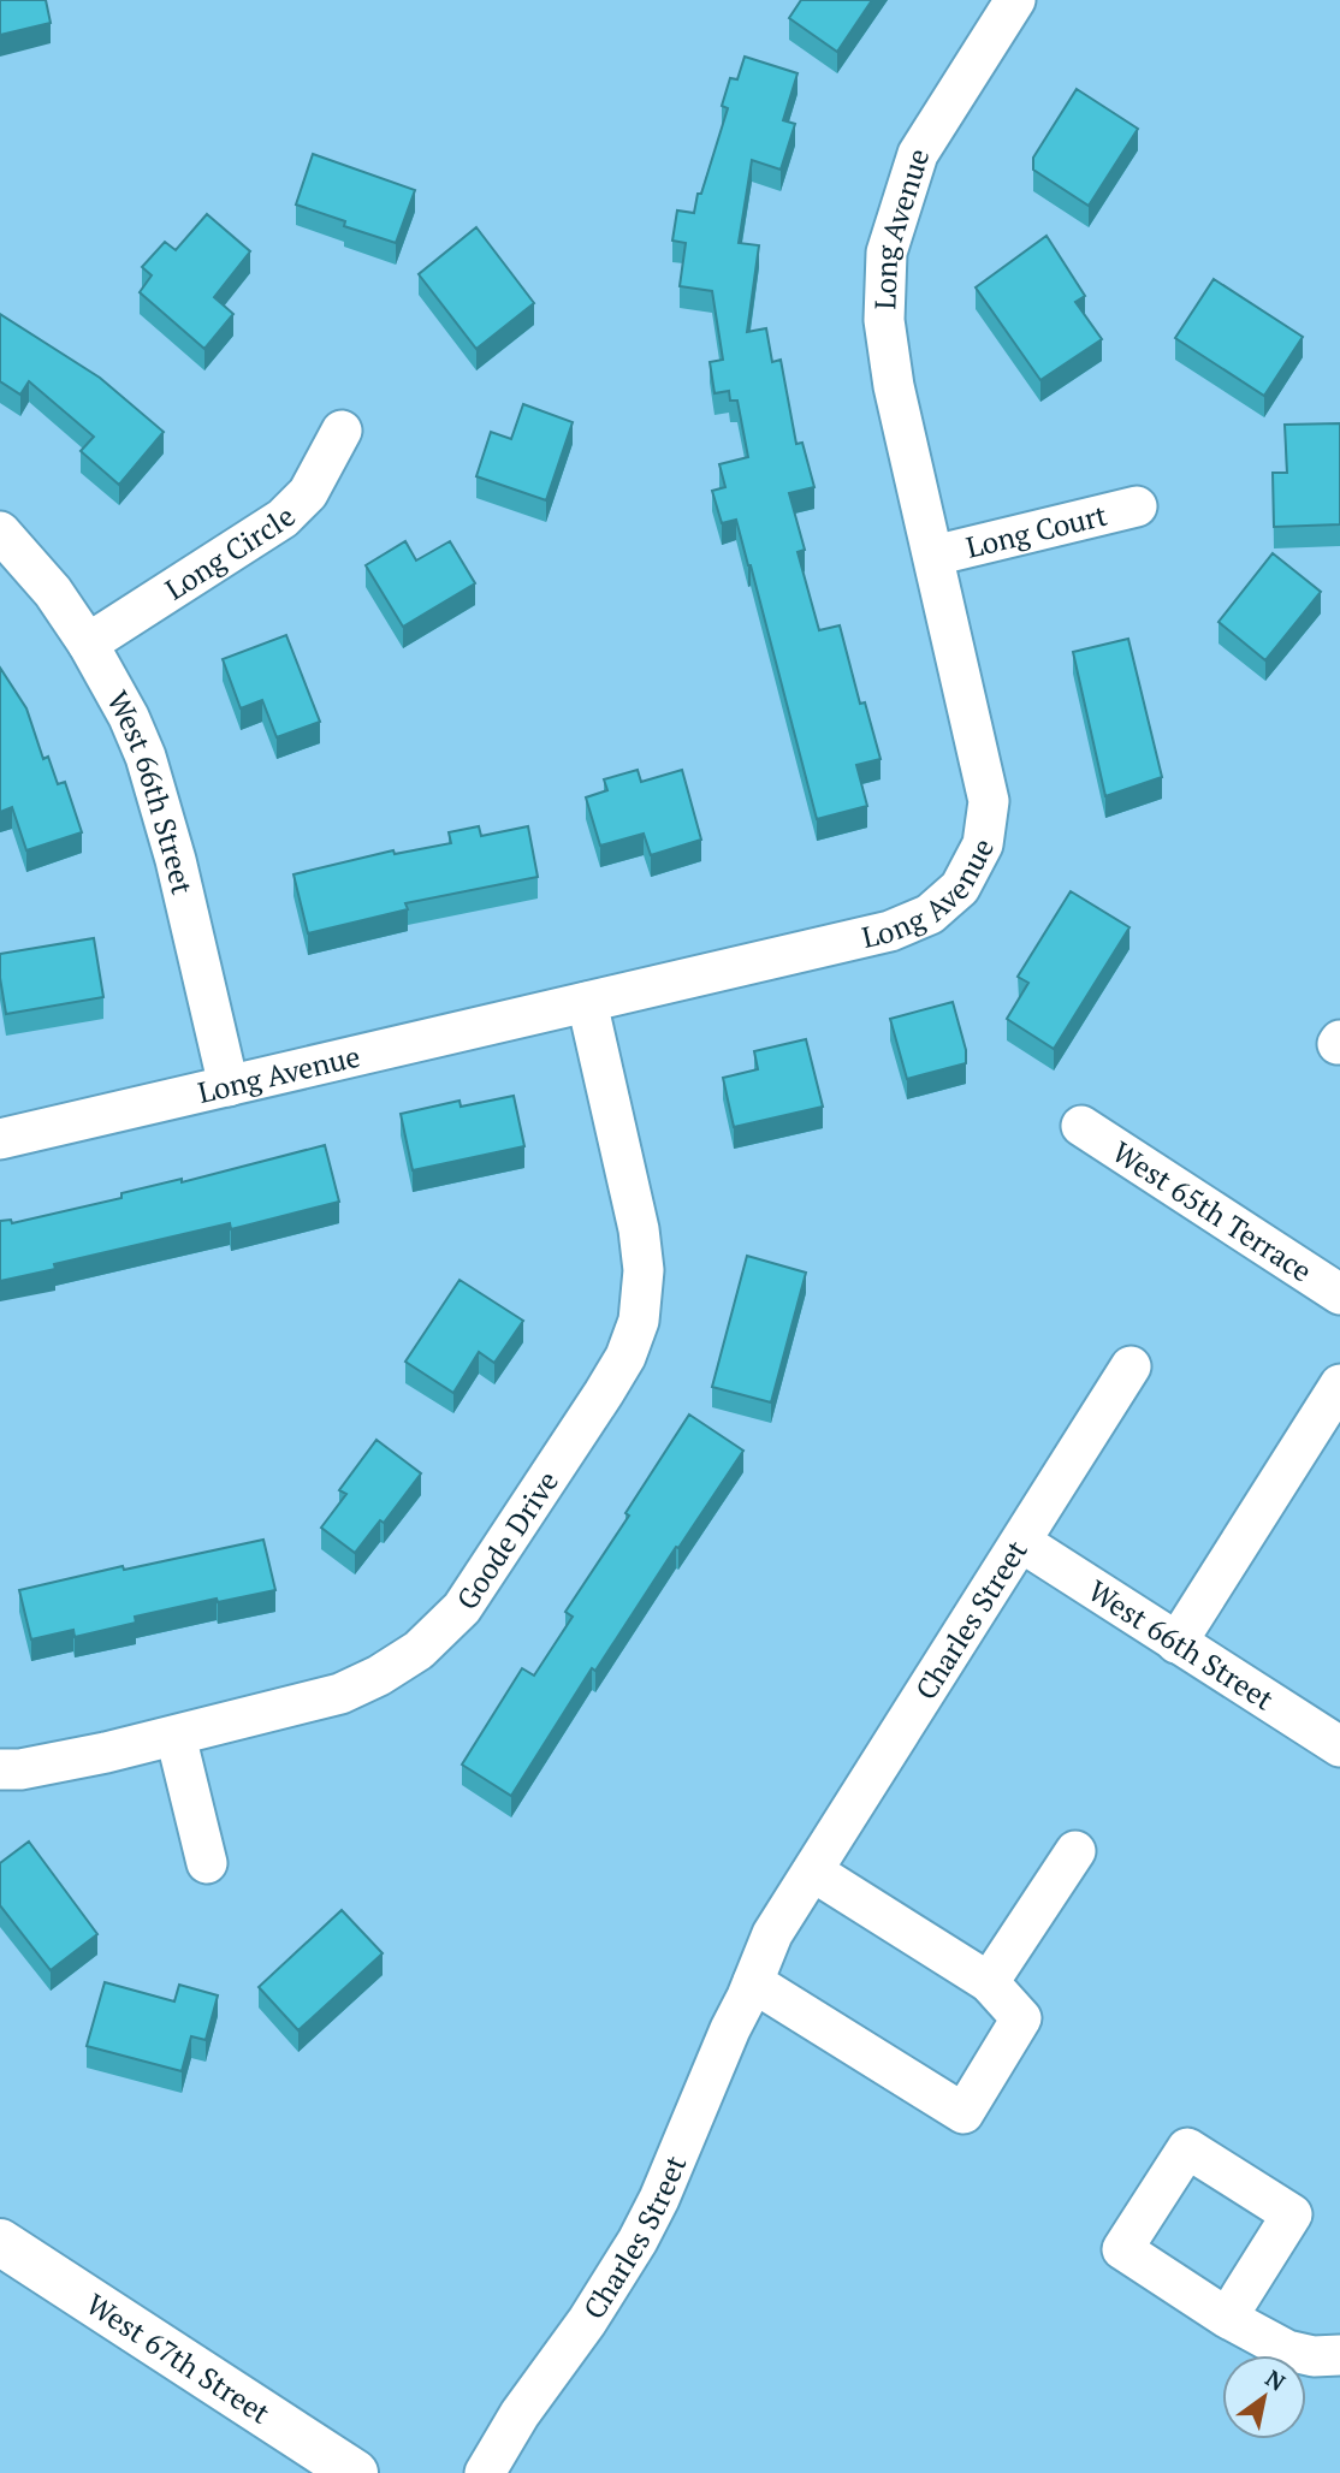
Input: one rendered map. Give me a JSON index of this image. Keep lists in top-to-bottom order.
{
  "streets": {
    "street": [
      "Long Avenue",
      "Long Court",
      "Long Circle",
      "West 66th Street",
      "West 65th Terrace",
      "Goode Drive",
      "Charles Street",
      "West 67th Street"
    ]
  },
  "crossings": [
    ["Long Avenue", "Long Court"],
    ["Long Avenue", "West 66th Street"],
    ["Long Avenue", "Goode Drive"],
    ["Long Circle", "West 66th Street"],
    ["West 66th Street", "Charles Street"]
  ],
  "north": "top right"
}
